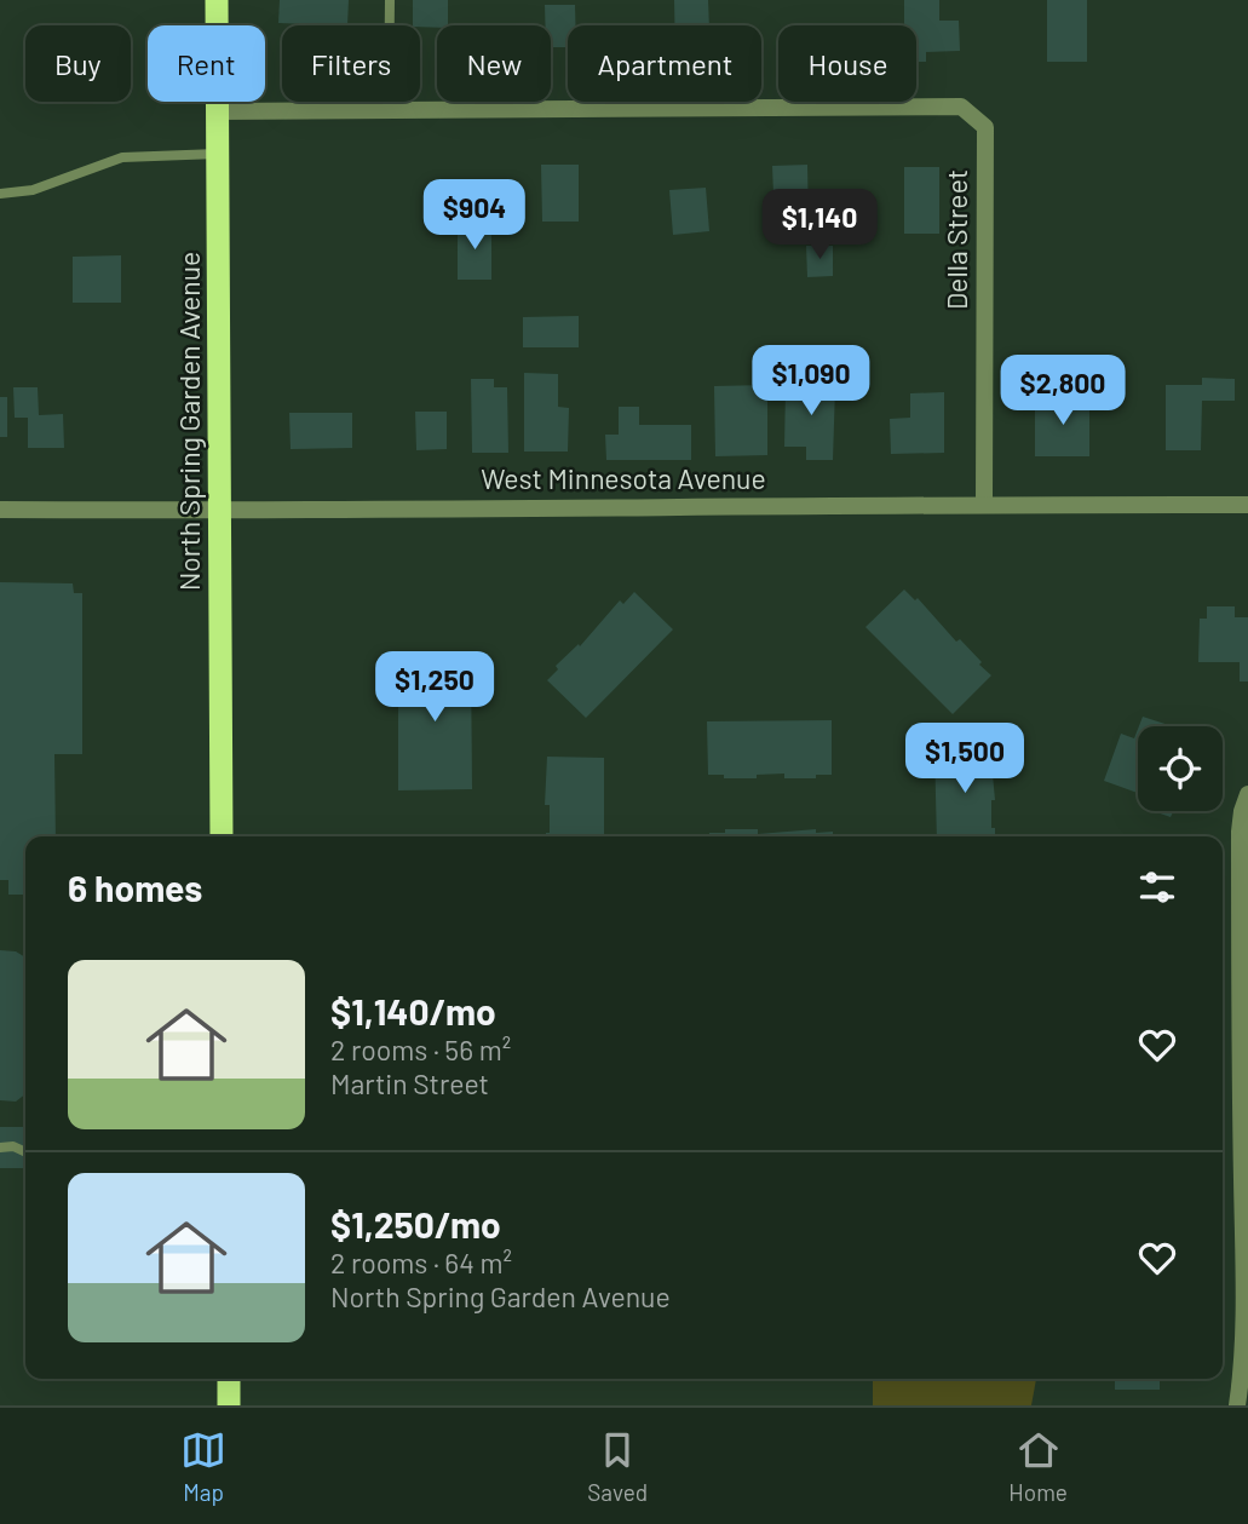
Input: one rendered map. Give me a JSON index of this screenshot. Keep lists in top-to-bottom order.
{
  "streets": {
    "highway": ["North Spring Garden Avenue"],
    "street": ["Della Street", "West Minnesota Avenue"]
  },
  "crossings": [
    ["Della Street", "West Minnesota Avenue"],
    ["North Spring Garden Avenue", "West Minnesota Avenue"]
  ],
  "page": {
    "chip": [
      "Buy",
      "Rent",
      "Filters",
      "New",
      "Apartment",
      "House"
    ],
    "price": [
      "$904",
      "$1,140",
      "$1,090",
      "$2,800",
      "$1,250",
      "$1,500"
    ],
    "heading": "6 homes",
    "list": [
      {
        "name": "$1,140/mo",
        "note": "2 rooms · 56 m² · Martin Street"
      },
      {
        "name": "$1,250/mo",
        "note": "2 rooms · 64 m² · North Spring Garden Avenue"
      }
    ],
    "tabs": ["Map", "Saved", "Home"]
  }
}
